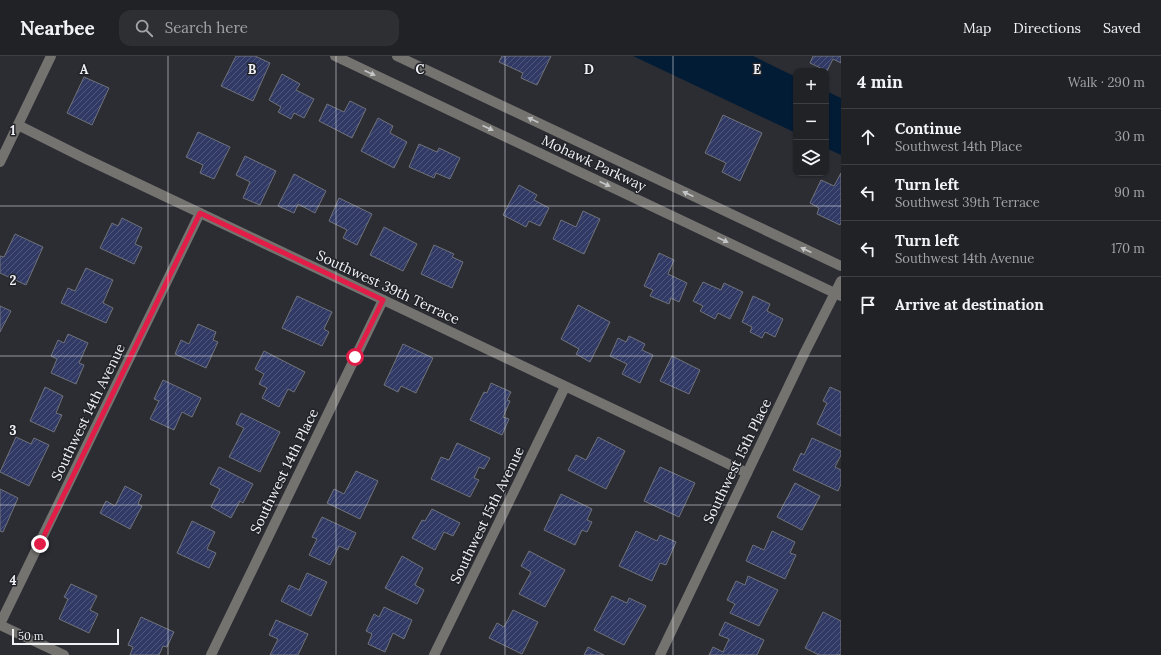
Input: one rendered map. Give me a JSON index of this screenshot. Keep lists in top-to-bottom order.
{
  "streets": {
    "street": [
      "Mohawk Parkway",
      "Southwest 39th Terrace",
      "Southwest 14th Avenue",
      "Southwest 15th Place",
      "Southwest 14th Place",
      "Southwest 15th Avenue"
    ]
  },
  "crossings": [
    ["Mohawk Parkway", "Southwest 15th Place"],
    ["Southwest 39th Terrace", "Southwest 14th Avenue"],
    ["Southwest 39th Terrace", "Southwest 15th Place"],
    ["Southwest 39th Terrace", "Southwest 14th Place"],
    ["Southwest 39th Terrace", "Southwest 15th Avenue"]
  ],
  "scale_bar": "50 m",
  "page": {
    "header": "Nearbee",
    "search": "Search here",
    "nav": ["Map", "Directions", "Saved"],
    "heading": ["4 min", "Walk · 290 m"],
    "map_buttons": ["+", "−"],
    "list": [
      ["Continue", "Southwest 14th Place", "30 m"],
      ["Turn left", "Southwest 39th Terrace", "90 m"],
      ["Turn left", "Southwest 14th Avenue", "170 m"],
      "Arrive at destination"
    ],
    "scale": "50 m"
  },
  "grid": {
    "columns": [
      "A",
      "B",
      "C",
      "D",
      "E"
    ],
    "rows": [
      "1",
      "2",
      "3",
      "4"
    ]
  }
}
